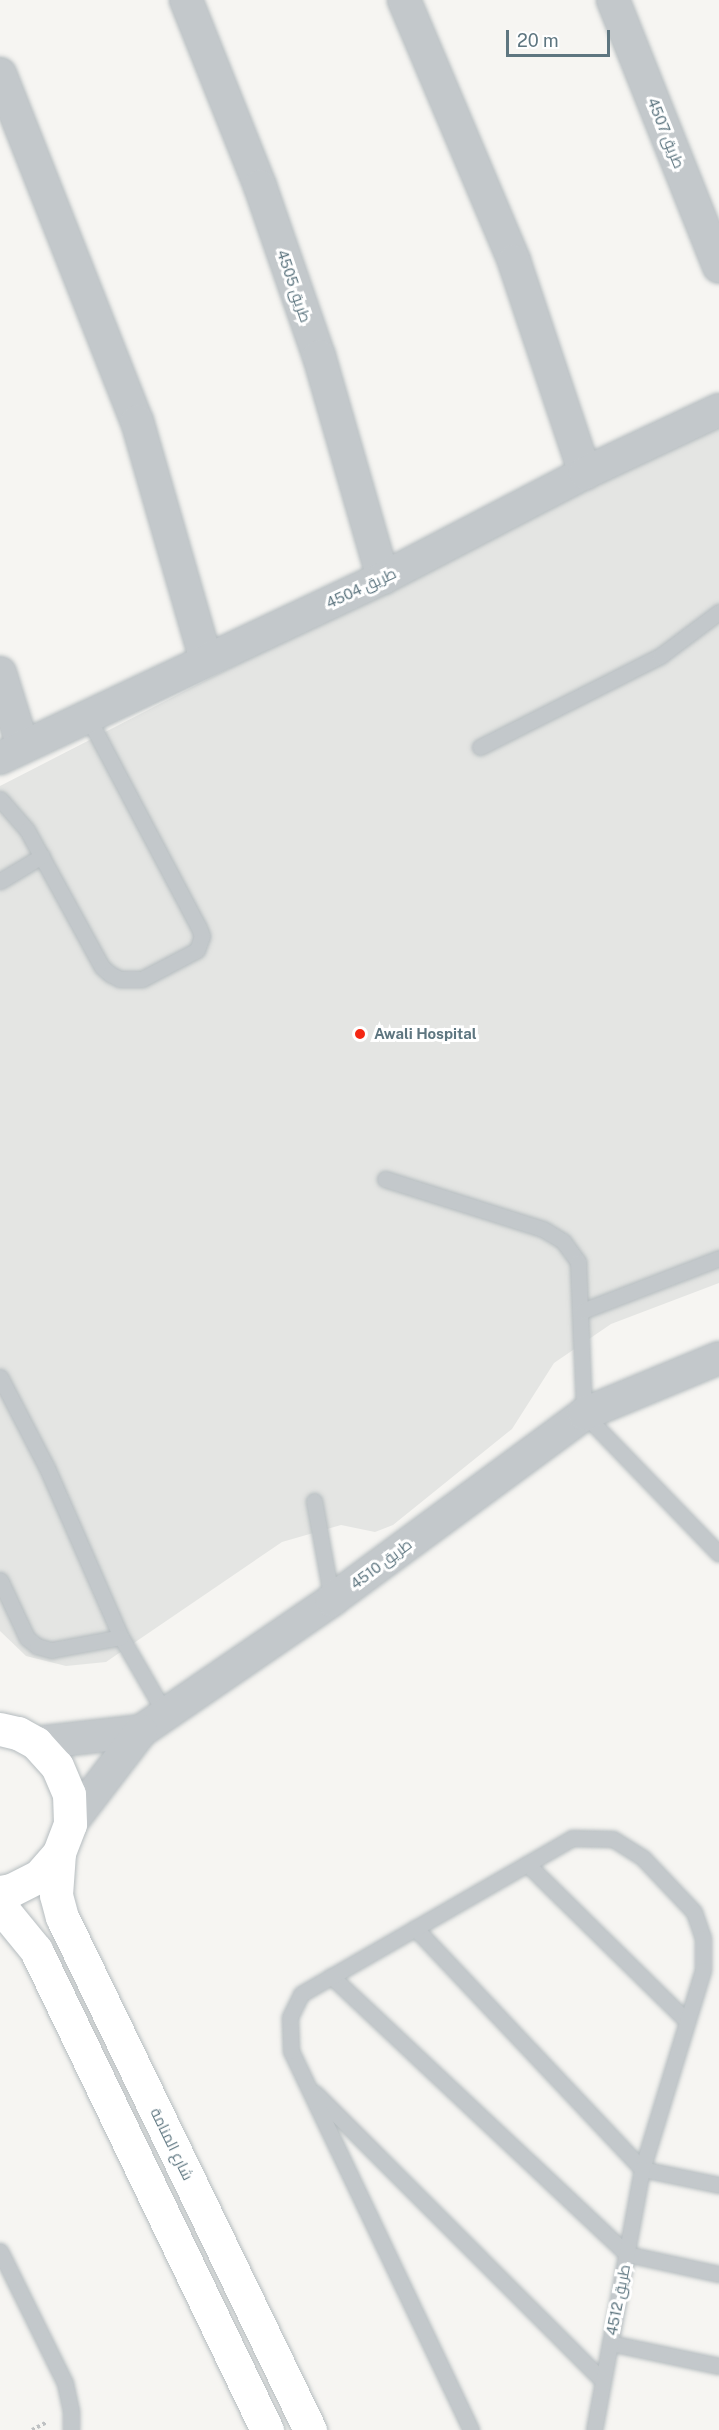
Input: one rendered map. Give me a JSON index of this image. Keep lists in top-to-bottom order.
{
  "streets": {
    "street": [
      "طريق 4507",
      "طريق 4505",
      "طريق 4504",
      "طريق 4510",
      "شارع المنامة"
    ],
    "lane": ["طريق 4512"]
  },
  "crossings": [
    ["طريق 4505", "طريق 4504"],
    ["طريق 4510", "شارع المنامة"]
  ],
  "places": ["Awali Hospital"],
  "scale_bar": "20 m"
}
